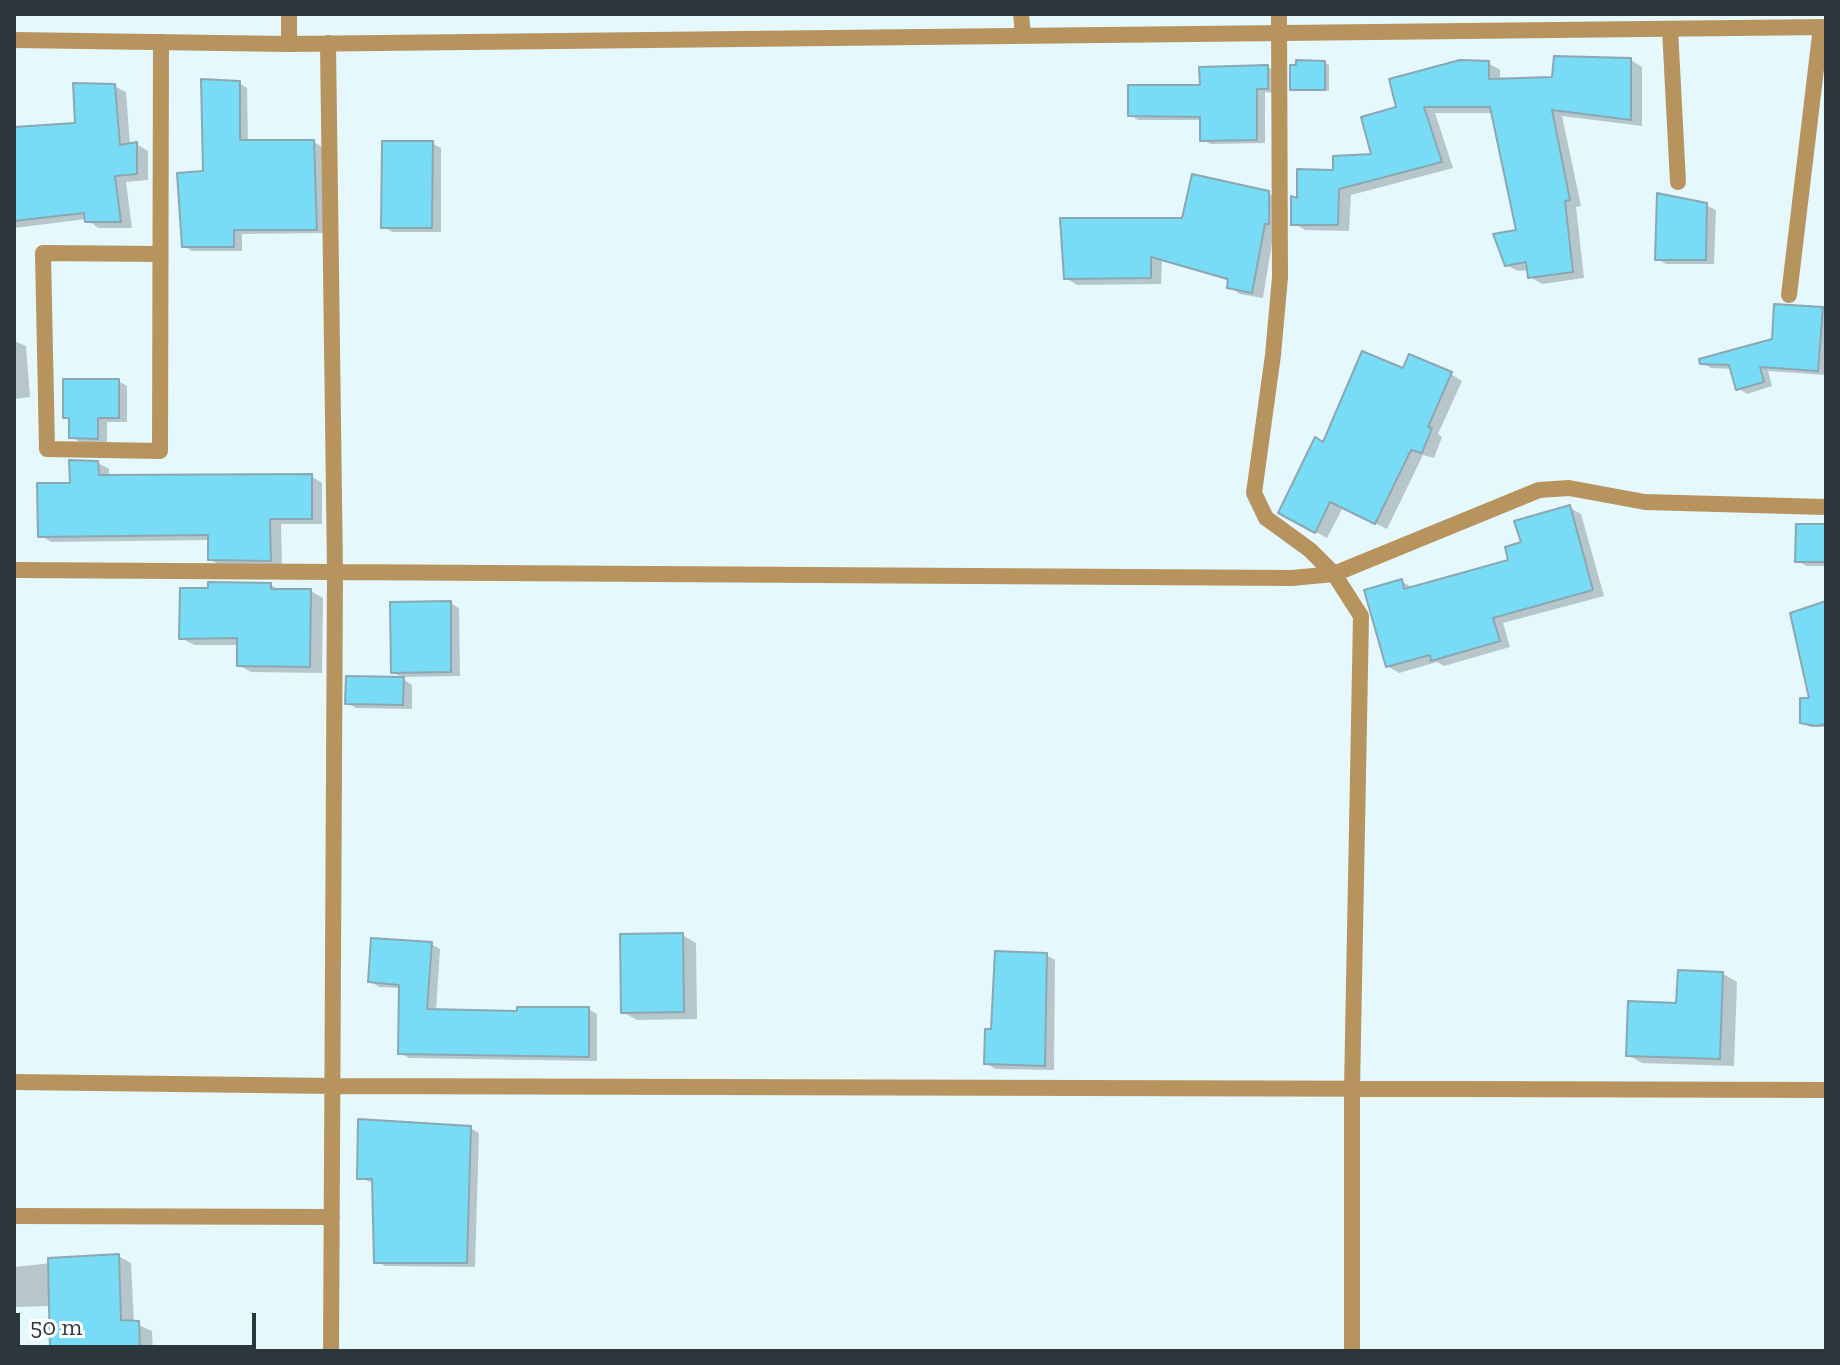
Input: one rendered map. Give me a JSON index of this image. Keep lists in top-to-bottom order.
{
  "scale_bar": "50 m"
}
